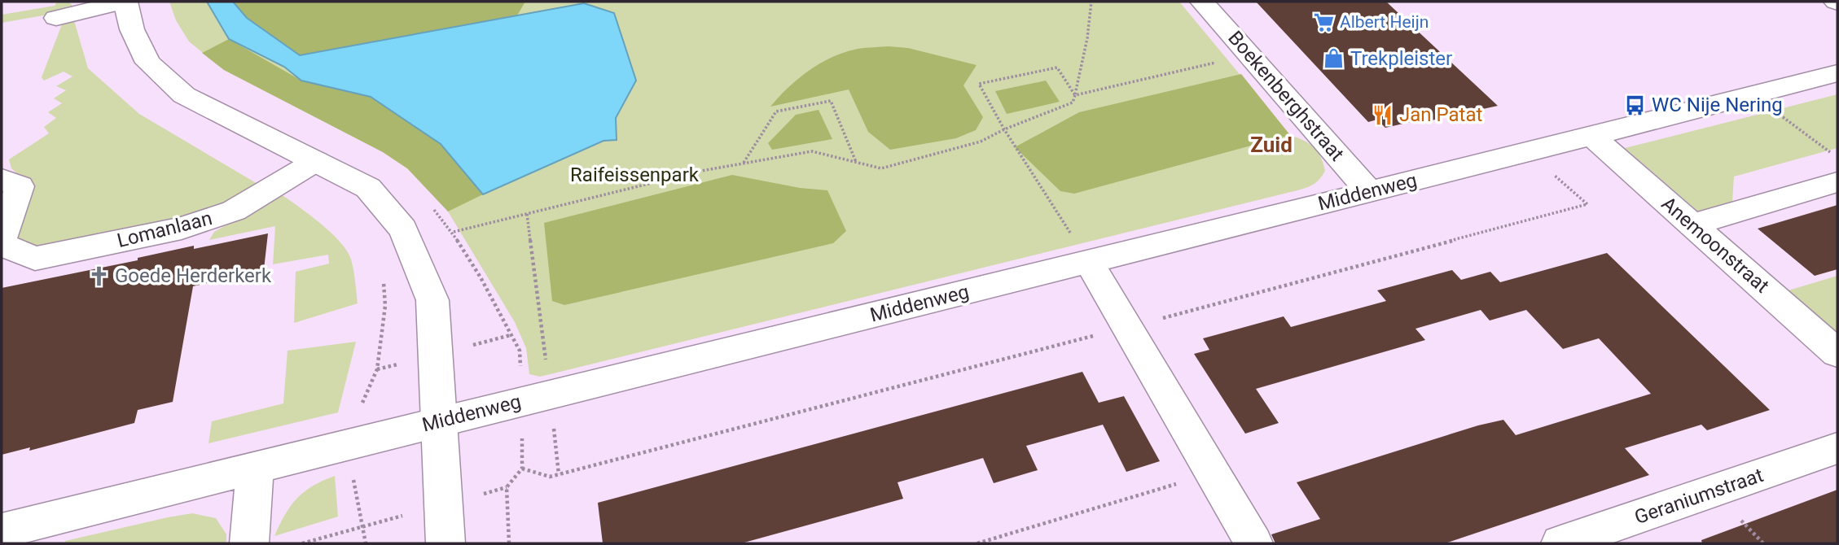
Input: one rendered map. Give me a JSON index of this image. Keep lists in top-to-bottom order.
{
  "streets": {
    "street": [
      "Boekenberghstraat",
      "Middenweg",
      "Lomanlaan",
      "Anemoonstraat",
      "Geraniumstraat"
    ]
  },
  "crossings": [
    ["Boekenberghstraat", "Middenweg"],
    ["Middenweg", "Anemoonstraat"]
  ],
  "districts": ["Zuid"],
  "parks": ["Raifeissenpark"],
  "places": {
    "supermarket": ["Albert Heijn"],
    "shop": ["Trekpleister"],
    "bus stop": ["WC Nije Nering"],
    "restaurant": ["Jan Patat"],
    "church": ["Goede Herderkerk"]
  }
}
